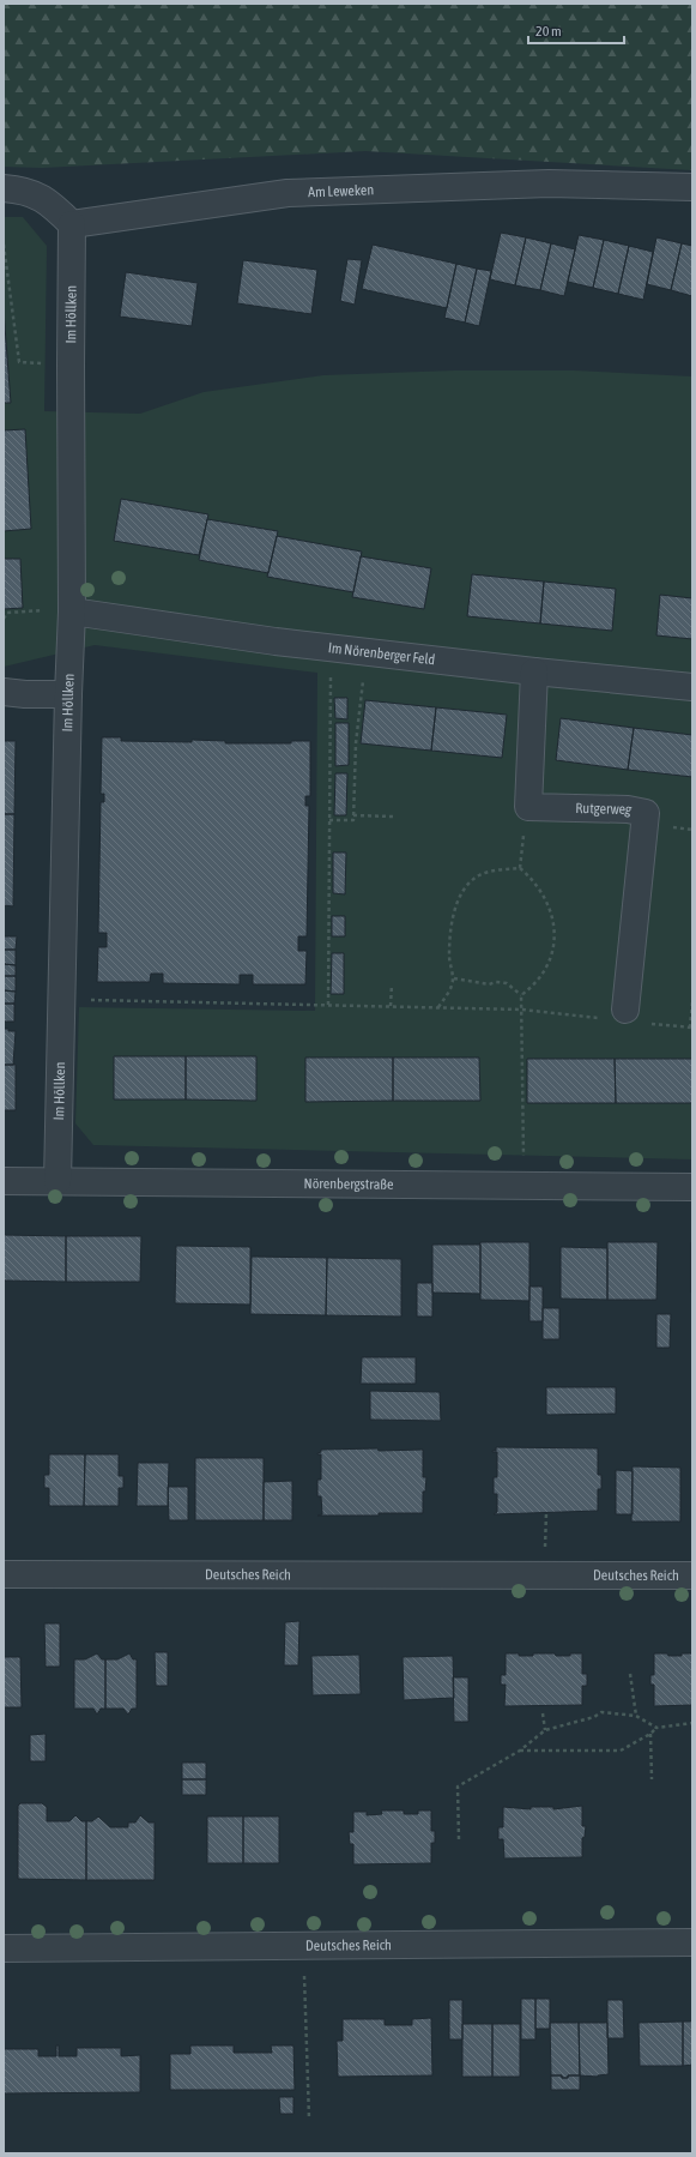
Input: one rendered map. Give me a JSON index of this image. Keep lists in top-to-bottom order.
{
  "streets": {
    "street": [
      "Am Leweken",
      "Im Höllken",
      "Im Nörenberger Feld",
      "Rutgerweg",
      "Nörenbergstraße",
      "Deutsches Reich"
    ]
  },
  "crossings": [
    ["Am Leweken", "Im Höllken"],
    ["Im Höllken", "Im Nörenberger Feld"],
    ["Im Höllken", "Nörenbergstraße"],
    ["Im Nörenberger Feld", "Rutgerweg"]
  ],
  "scale_bar": "20 m"
}
